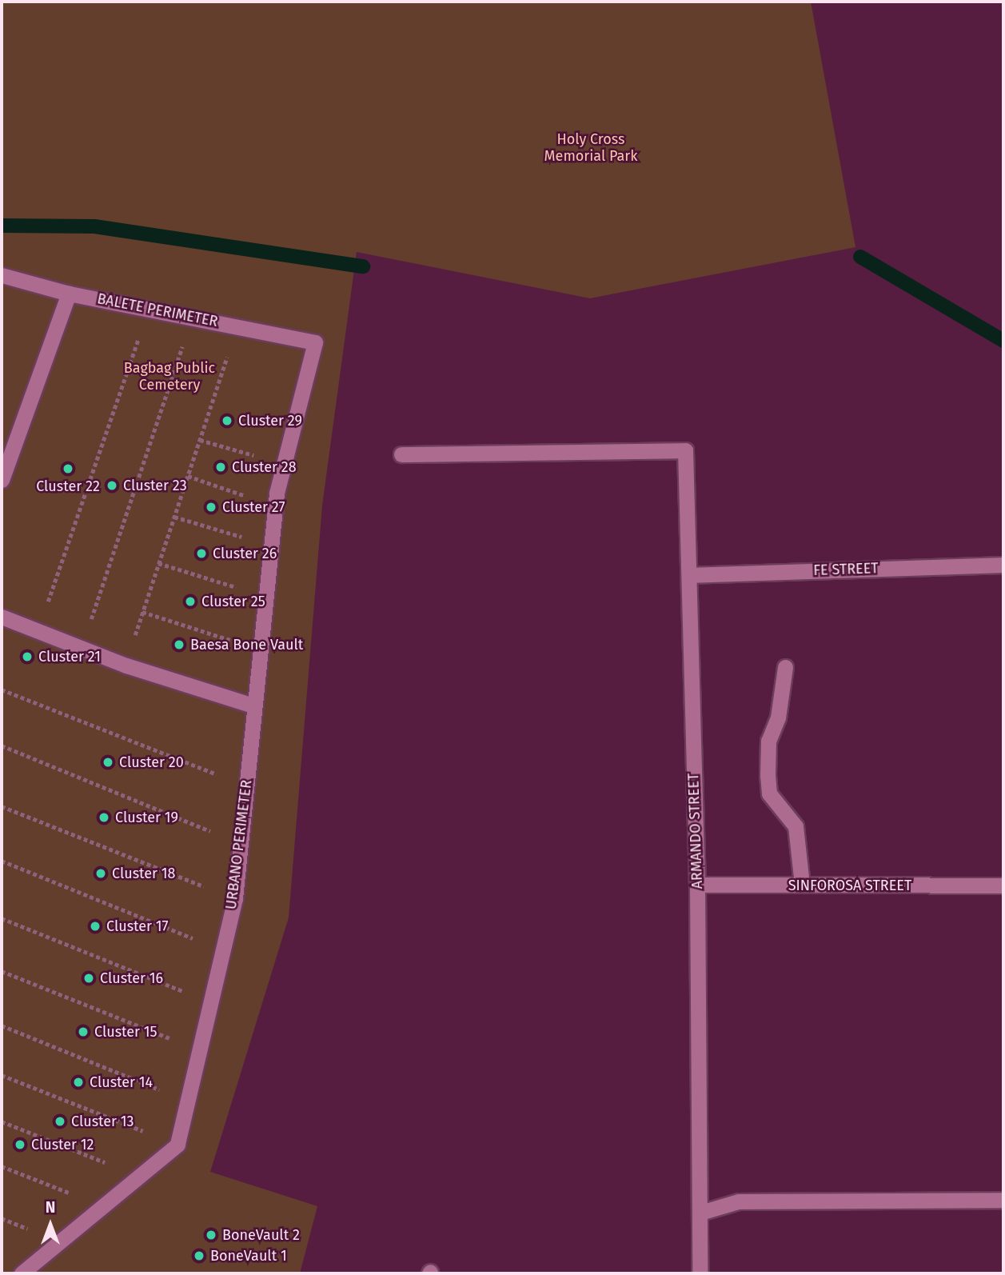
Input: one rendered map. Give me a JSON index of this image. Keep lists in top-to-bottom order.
{
  "streets": {
    "street": [
      "BALETE PERIMETER",
      "FE STREET",
      "ARMANDO STREET",
      "URBANO PERIMETER",
      "SINFOROSA STREET"
    ]
  },
  "crossings": [
    ["BALETE PERIMETER", "URBANO PERIMETER"],
    ["FE STREET", "ARMANDO STREET"],
    ["ARMANDO STREET", "SINFOROSA STREET"]
  ],
  "parks": ["Holy Cross Memorial Park", "Bagbag Public Cemetery"],
  "places": [
    "Cluster 29",
    "Cluster 28",
    "Cluster 22",
    "Cluster 23",
    "Cluster 27",
    "Cluster 26",
    "Cluster 25",
    "Baesa Bone Vault",
    "Cluster 21",
    "Cluster 20",
    "Cluster 19",
    "Cluster 18",
    "Cluster 17",
    "Cluster 16",
    "Cluster 15",
    "Cluster 14",
    "Cluster 13",
    "Cluster 12",
    "BoneVault 2",
    "BoneVault 1"
  ],
  "north": "top"
}
